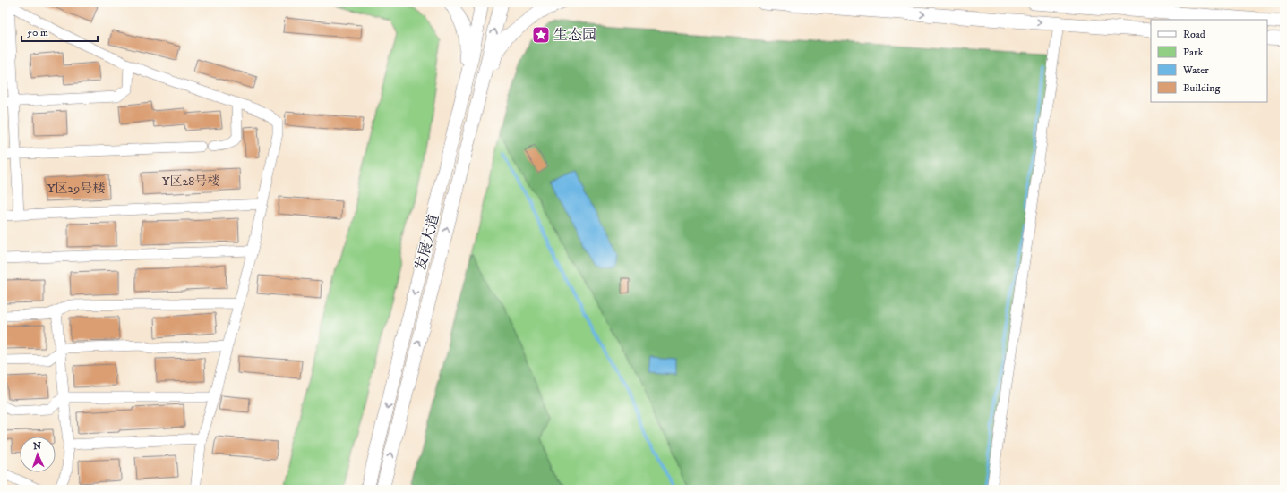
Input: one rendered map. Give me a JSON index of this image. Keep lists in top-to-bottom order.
{
  "streets": {
    "main road": ["发展大道"]
  },
  "places": {
    "place": ["生态园"]
  },
  "house_numbers": ["Y区28号楼", "Y区29号楼"],
  "legend": [
    "Road",
    "Park",
    "Water",
    "Building"
  ],
  "scale_bar": "50 m",
  "north": "top"
}
